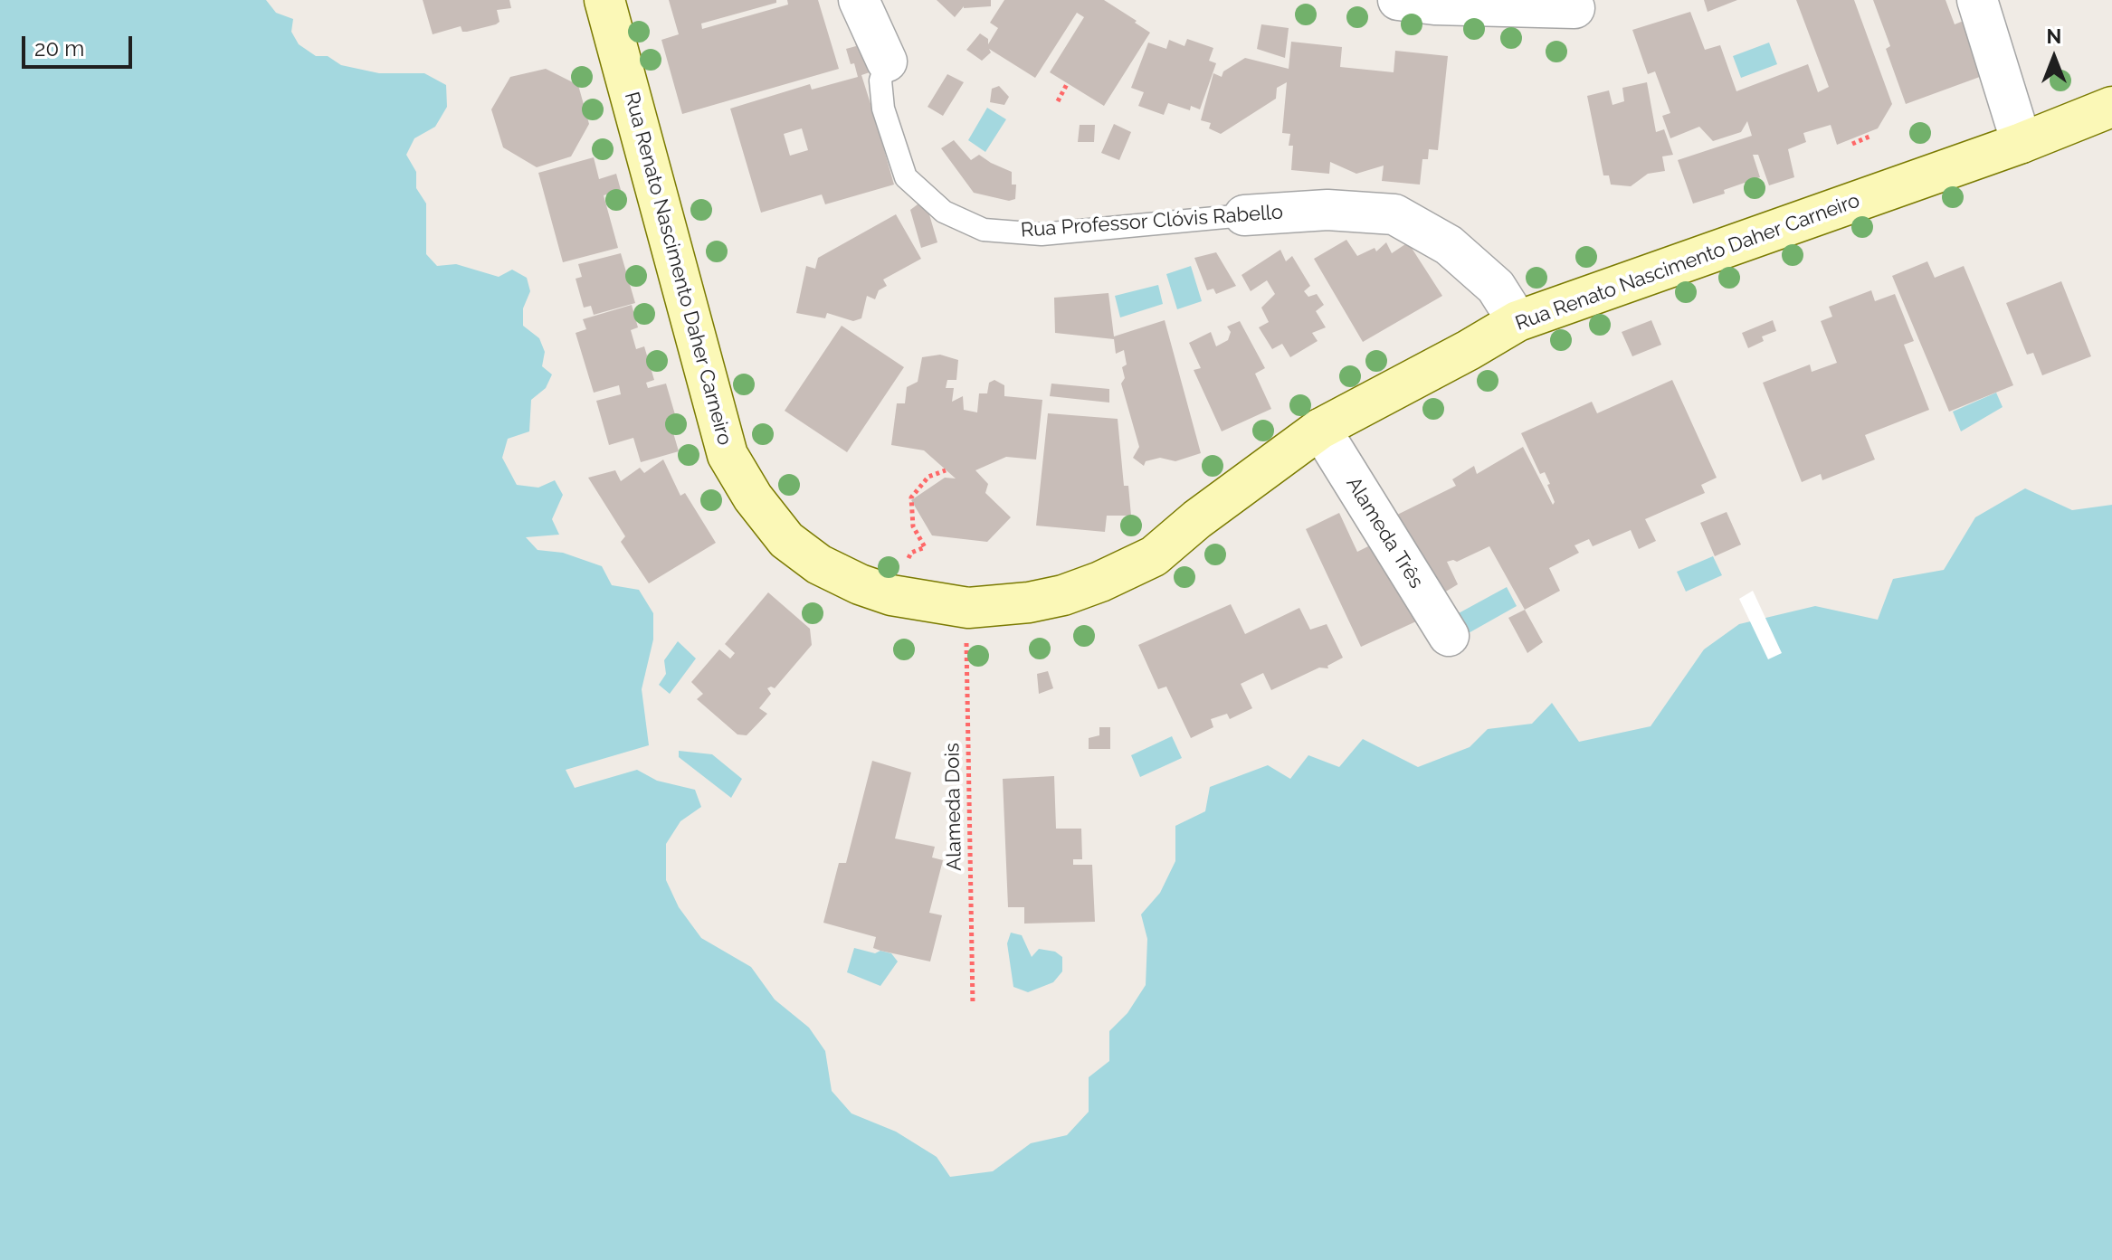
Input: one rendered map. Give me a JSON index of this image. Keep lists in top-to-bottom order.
{
  "streets": {
    "street": ["Rua Professor Clóvis Rabello", "Rua Renato Nascimento Daher Carneiro", "Alameda Três"],
    "path": ["Alameda Dois"]
  },
  "crossings": [
    ["Rua Professor Clóvis Rabello", "Rua Renato Nascimento Daher Carneiro"],
    ["Rua Renato Nascimento Daher Carneiro", "Alameda Três"],
    ["Rua Renato Nascimento Daher Carneiro", "Alameda Dois"]
  ],
  "scale_bar": "20 m",
  "north": "top"
}
